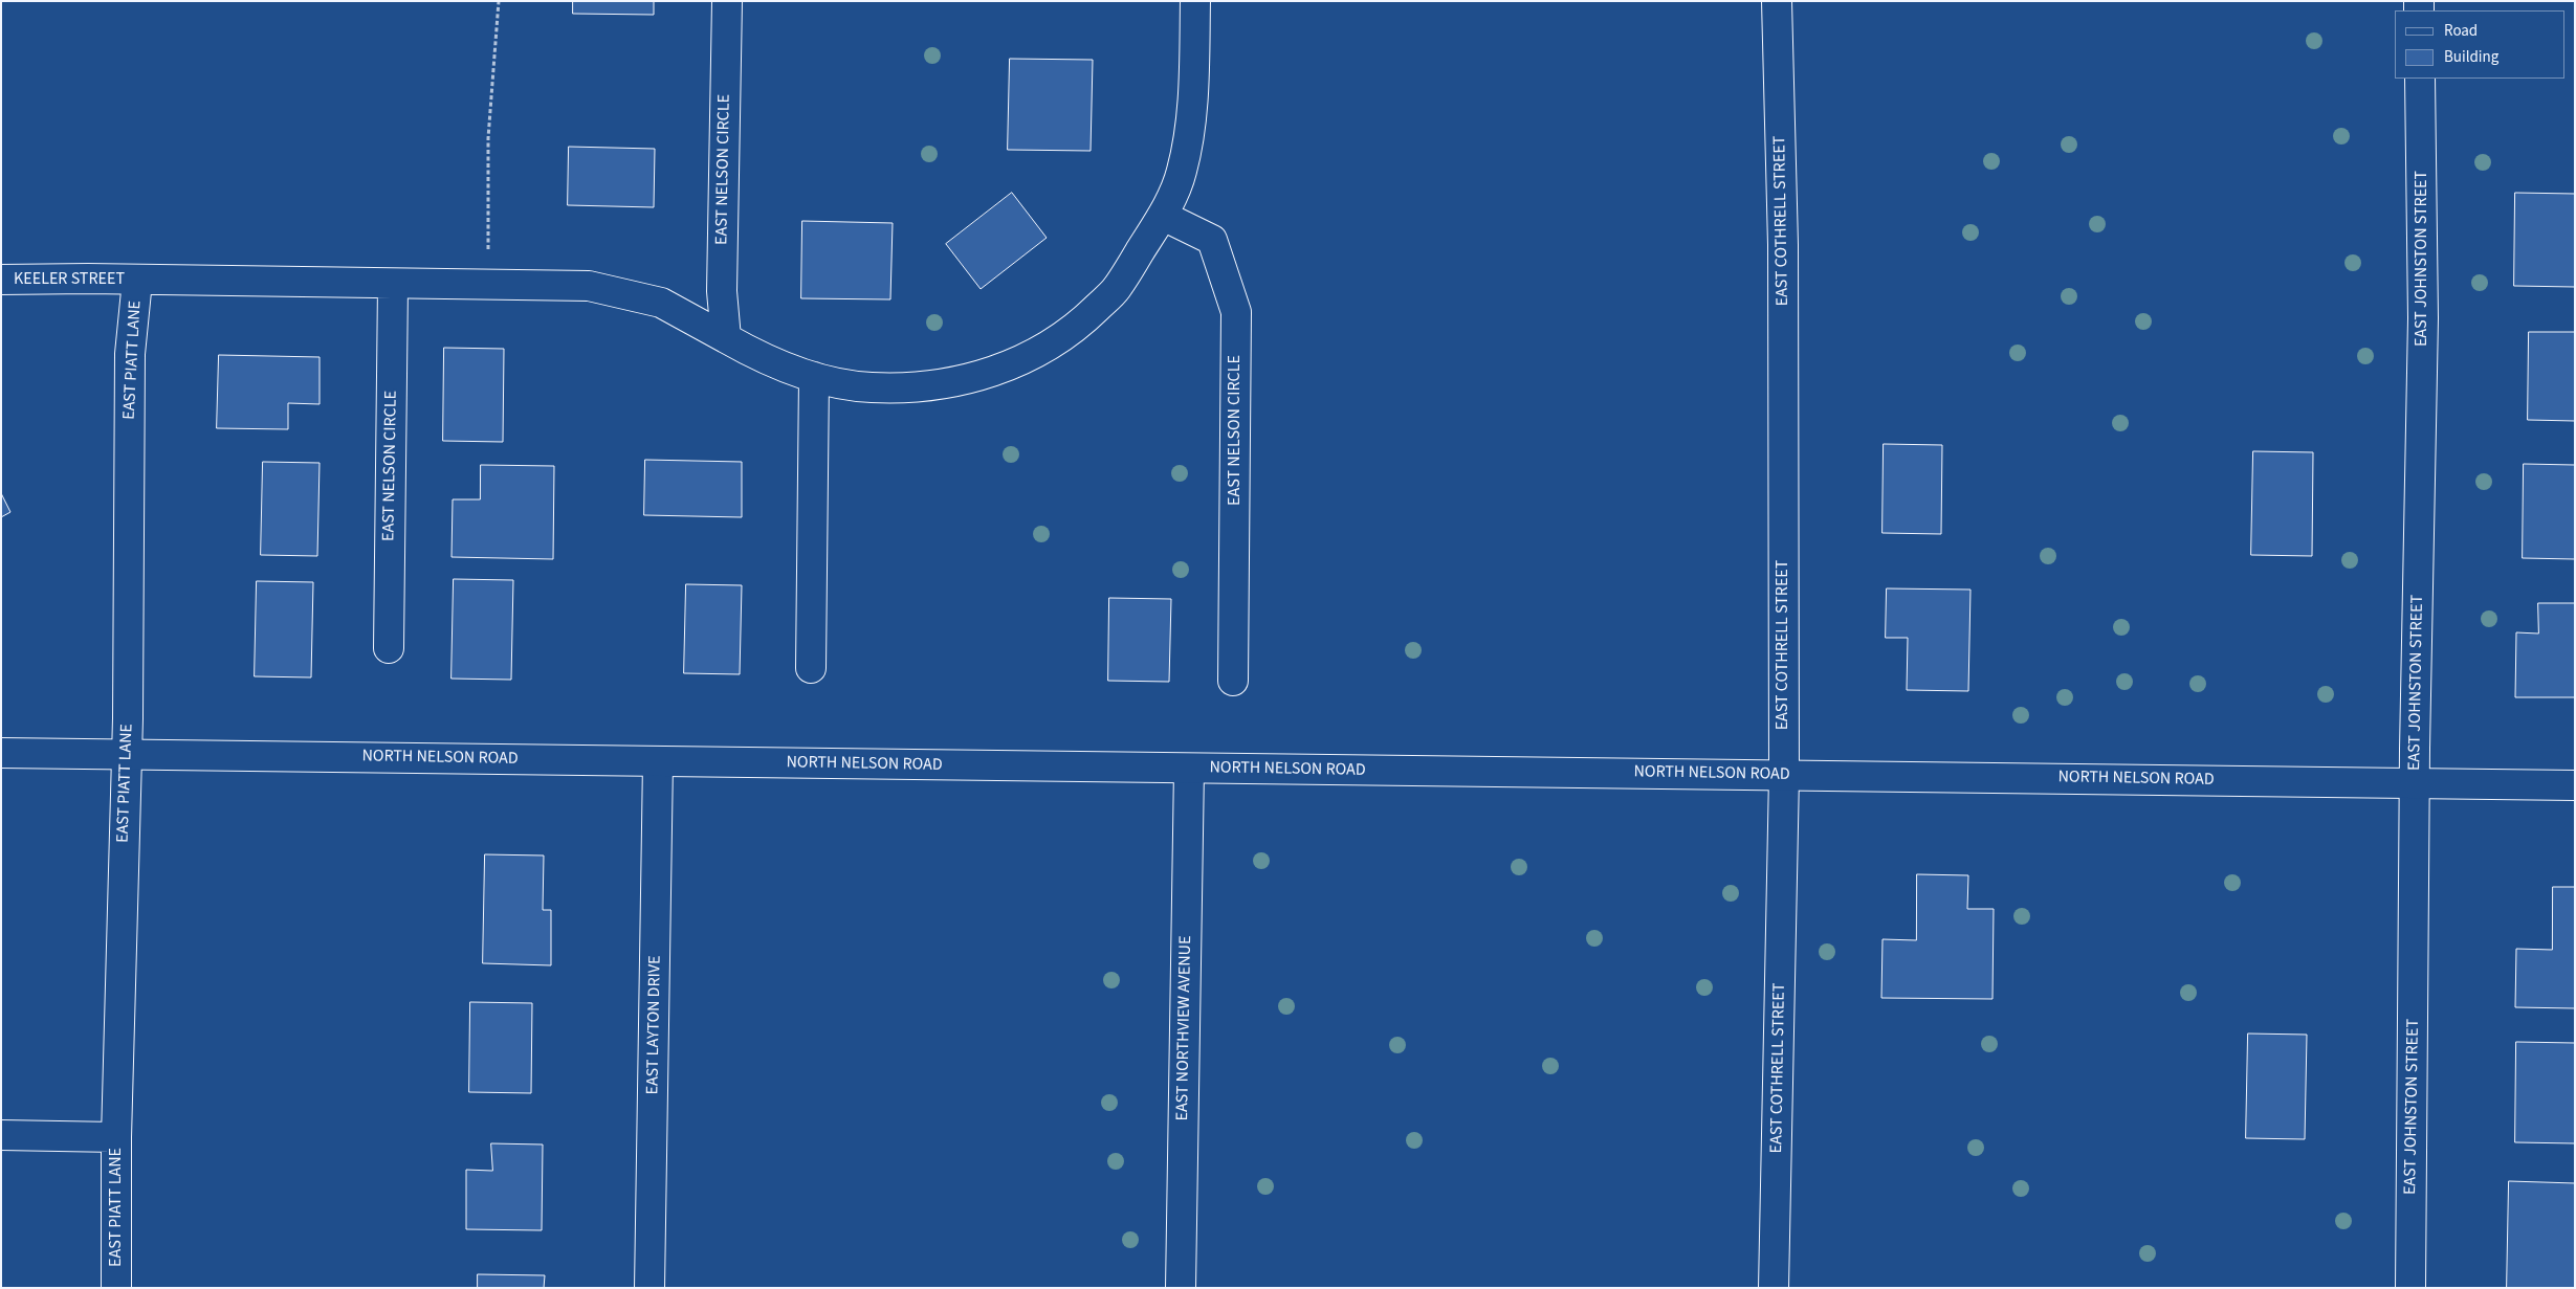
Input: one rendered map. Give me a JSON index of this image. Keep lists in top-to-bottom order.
{
  "streets": {
    "street": [
      "EAST NELSON CIRCLE",
      "EAST COTHRELL STREET",
      "EAST JOHNSTON STREET",
      "KEELER STREET",
      "EAST PIATT LANE",
      "NORTH NELSON ROAD",
      "EAST LAYTON DRIVE",
      "EAST NORTHVIEW AVENUE"
    ]
  },
  "crossings": [
    ["EAST COTHRELL STREET", "NORTH NELSON ROAD"],
    ["EAST JOHNSTON STREET", "NORTH NELSON ROAD"],
    ["KEELER STREET", "EAST PIATT LANE"],
    ["EAST PIATT LANE", "NORTH NELSON ROAD"],
    ["NORTH NELSON ROAD", "EAST LAYTON DRIVE"],
    ["NORTH NELSON ROAD", "EAST NORTHVIEW AVENUE"]
  ],
  "legend": ["Road", "Building"]
}
